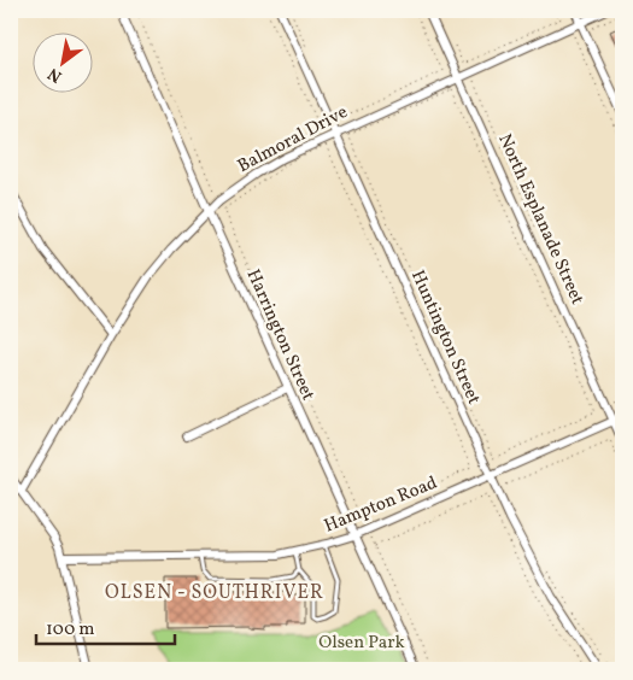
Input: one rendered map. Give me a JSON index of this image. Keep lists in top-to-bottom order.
{
  "streets": {
    "street": [
      "Balmoral Drive",
      "North Esplanade Street",
      "Harrington Street",
      "Huntington Street",
      "Hampton Road"
    ]
  },
  "crossings": [
    ["Balmoral Drive", "North Esplanade Street"],
    ["Balmoral Drive", "Harrington Street"],
    ["Balmoral Drive", "Huntington Street"],
    ["North Esplanade Street", "Hampton Road"],
    ["Harrington Street", "Hampton Road"],
    ["Huntington Street", "Hampton Road"]
  ],
  "districts": ["OLSEN - SOUTHRIVER"],
  "parks": ["Olsen Park"],
  "scale_bar": "100 m",
  "north": "bottom left"
}
